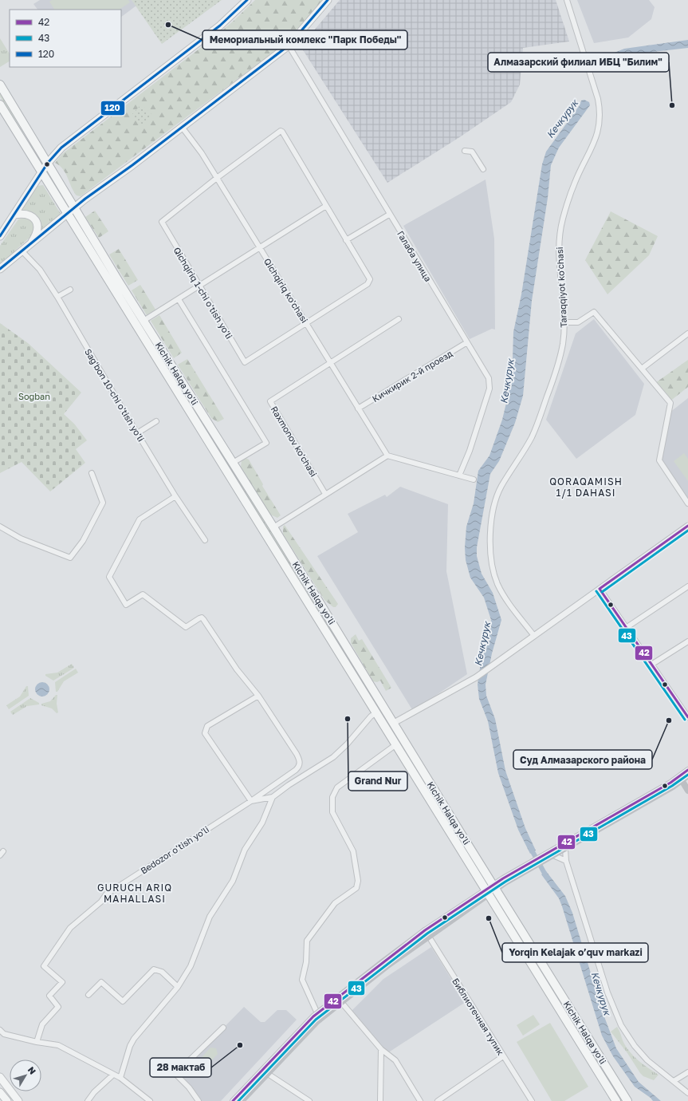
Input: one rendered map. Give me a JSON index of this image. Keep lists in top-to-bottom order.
{
  "streets": {
    "highway": ["Kichik Halqa yo'li"],
    "street": [
      "Галаба улица",
      "Taraqqiyot ko'chasi",
      "Qichqiriq ko'chasi",
      "Qichqiriq 1-chi o'tish yo'li",
      "Кичкирик 2-й проезд",
      "Sag'bon 10-chi o'tish yo'li",
      "Raxmonov ko'chasi",
      "Bedozor o'tish yo'li",
      "Библиотечная тупик"
    ]
  },
  "crossings": [
    ["Галаба улица", "Кичкирик 2-й проезд"],
    ["Qichqiriq ko'chasi", "Qichqiriq 1-chi o'tish yo'li"],
    ["Qichqiriq ko'chasi", "Кичкирик 2-й проезд"],
    ["Qichqiriq ko'chasi", "Raxmonov ko'chasi"]
  ],
  "districts": ["QORAQAMISH 1/1 DAHASI", "GURUCH ARIQ MAHALLASI"],
  "water": ["Кечкурук"],
  "parks": ["Sogban"],
  "places": [
    "Мемориальный комлекс \"Парк Победы\"",
    "Алмазарский филиал ИБЦ \"Билим\"",
    "Grand Nur",
    "Суд Алмазарского района",
    "Yorqin Kelajak o’quv markazi",
    "28 мактаб"
  ],
  "lines": ["transit line 120", "transit line 42", "transit line 43"],
  "legend": ["42", "43", "120"],
  "north": "top right"
}
